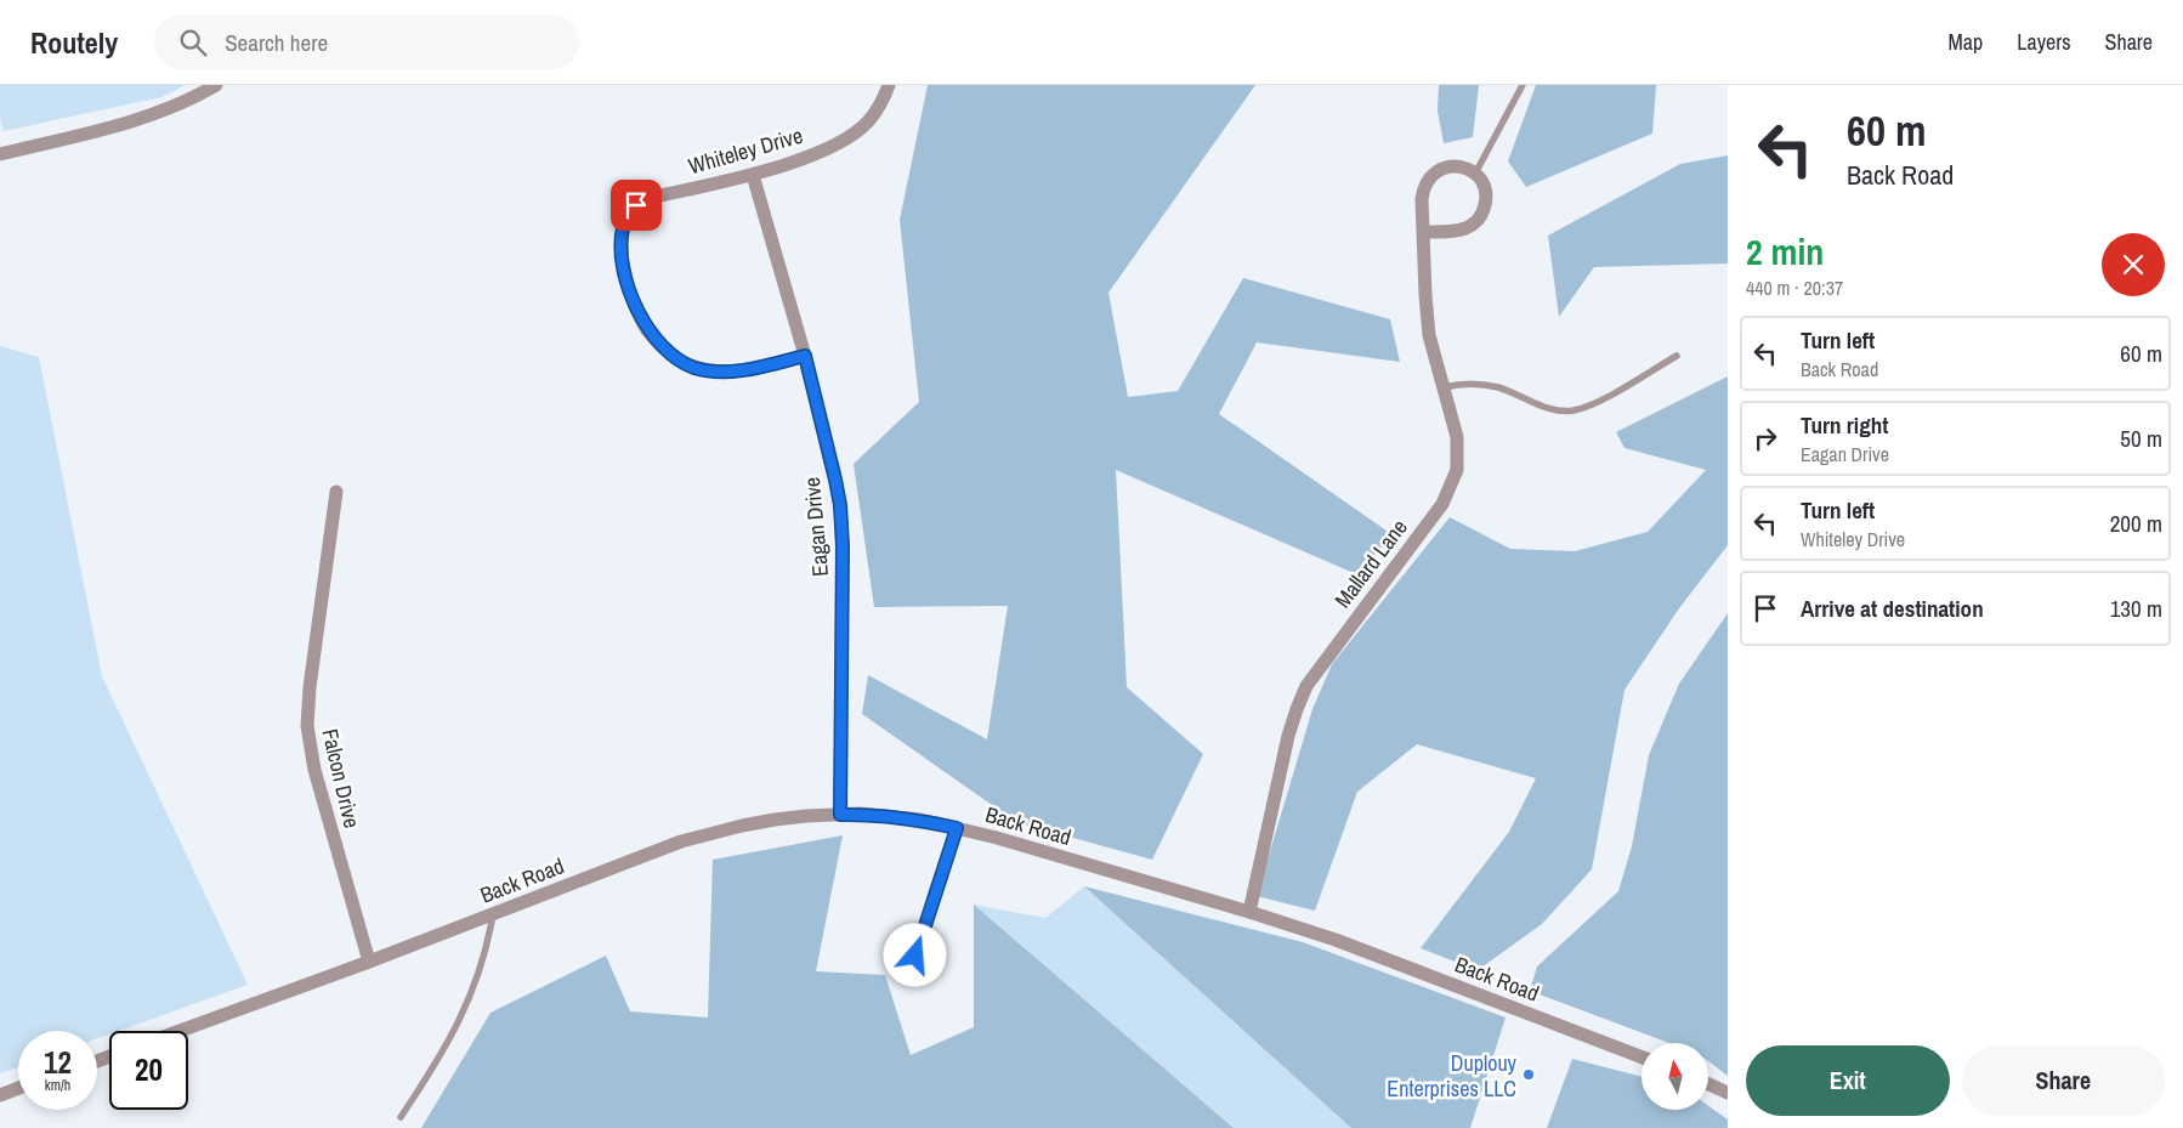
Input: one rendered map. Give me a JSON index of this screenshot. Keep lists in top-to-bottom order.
{
  "streets": {
    "street": [
      "Whiteley Drive",
      "Eagan Drive",
      "Mallard Lane",
      "Falcon Drive",
      "Back Road"
    ]
  },
  "crossings": [
    ["Whiteley Drive", "Eagan Drive"],
    ["Eagan Drive", "Back Road"],
    ["Mallard Lane", "Back Road"],
    ["Falcon Drive", "Back Road"]
  ],
  "places": ["Duplouy Enterprises LLC"],
  "north": "top",
  "page": {
    "header": "Routely",
    "search": "Search here",
    "nav": ["Map", "Layers", "Share"],
    "turn": ["60 m", "Back Road"],
    "heading": ["2 min", "440 m · 20:37"],
    "list": [
      {
        "name": "Turn left",
        "note": "Back Road",
        "value": "60 m"
      },
      {
        "name": "Turn right",
        "note": "Eagan Drive",
        "value": "50 m"
      },
      {
        "name": "Turn left",
        "note": "Whiteley Drive",
        "value": "200 m"
      },
      {
        "name": "Arrive at destination",
        "value": "130 m"
      }
    ],
    "speed": "12 km/h",
    "limit": "20",
    "buttons": ["Exit", "Share"]
  }
}
